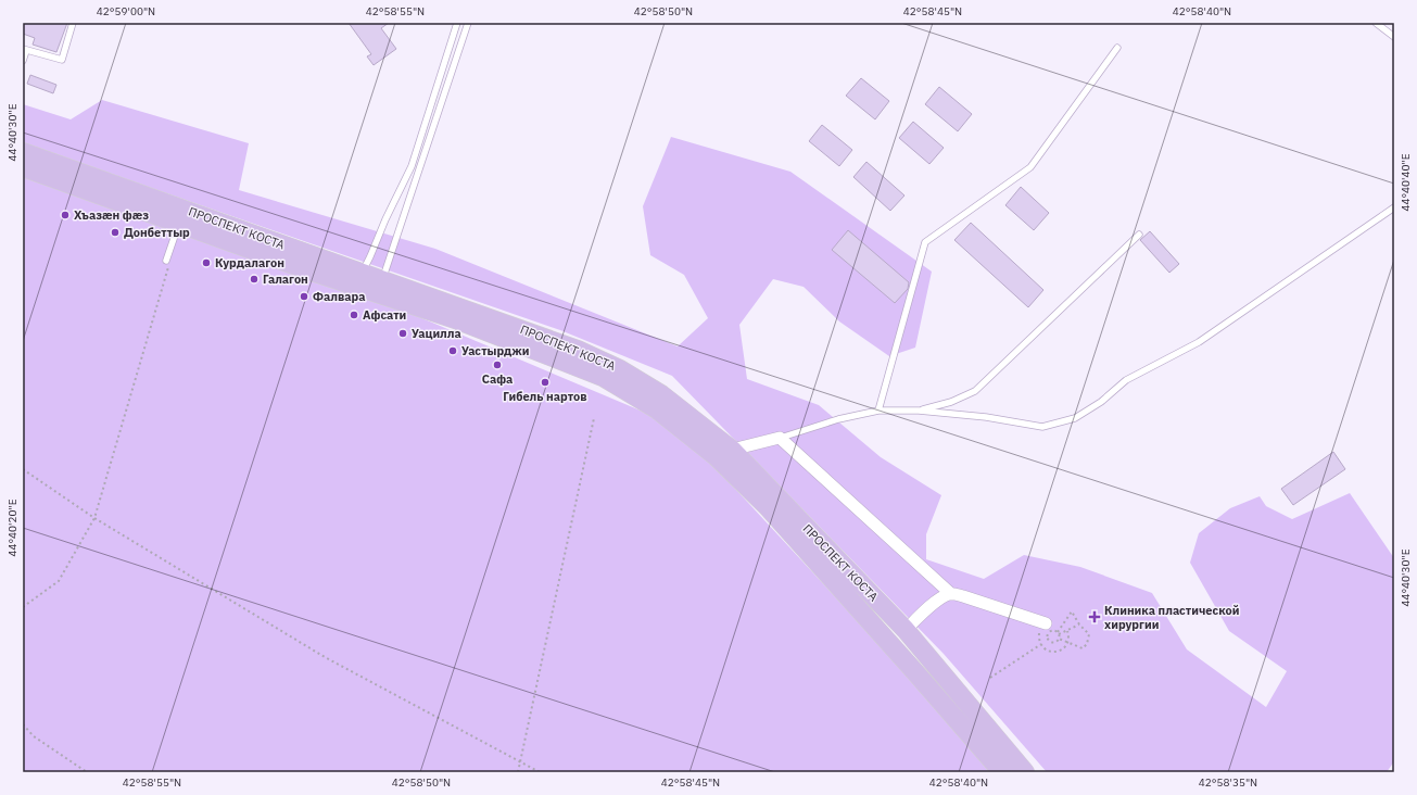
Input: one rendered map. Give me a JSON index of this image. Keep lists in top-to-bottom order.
{
  "streets": {
    "main road": ["ПРОСПЕКТ КОСТА"]
  },
  "places": {
    "other": [
      "Хъазæн фæз",
      "Донбеттыр",
      "Курдалагон",
      "Галагон",
      "Фалвара",
      "Афсати",
      "Уацилла",
      "Уастырджи",
      "Сафа",
      "Гибель нартов"
    ],
    "health": ["Клиника пластической хирургии"]
  },
  "coordinates": [
    "42°59'00\"N",
    "42°58'55\"N",
    "42°58'50\"N",
    "42°58'45\"N",
    "42°58'40\"N",
    "44°40'30\"E",
    "44°40'40\"E",
    "44°40'20\"E",
    "42°58'35\"N"
  ]
}
